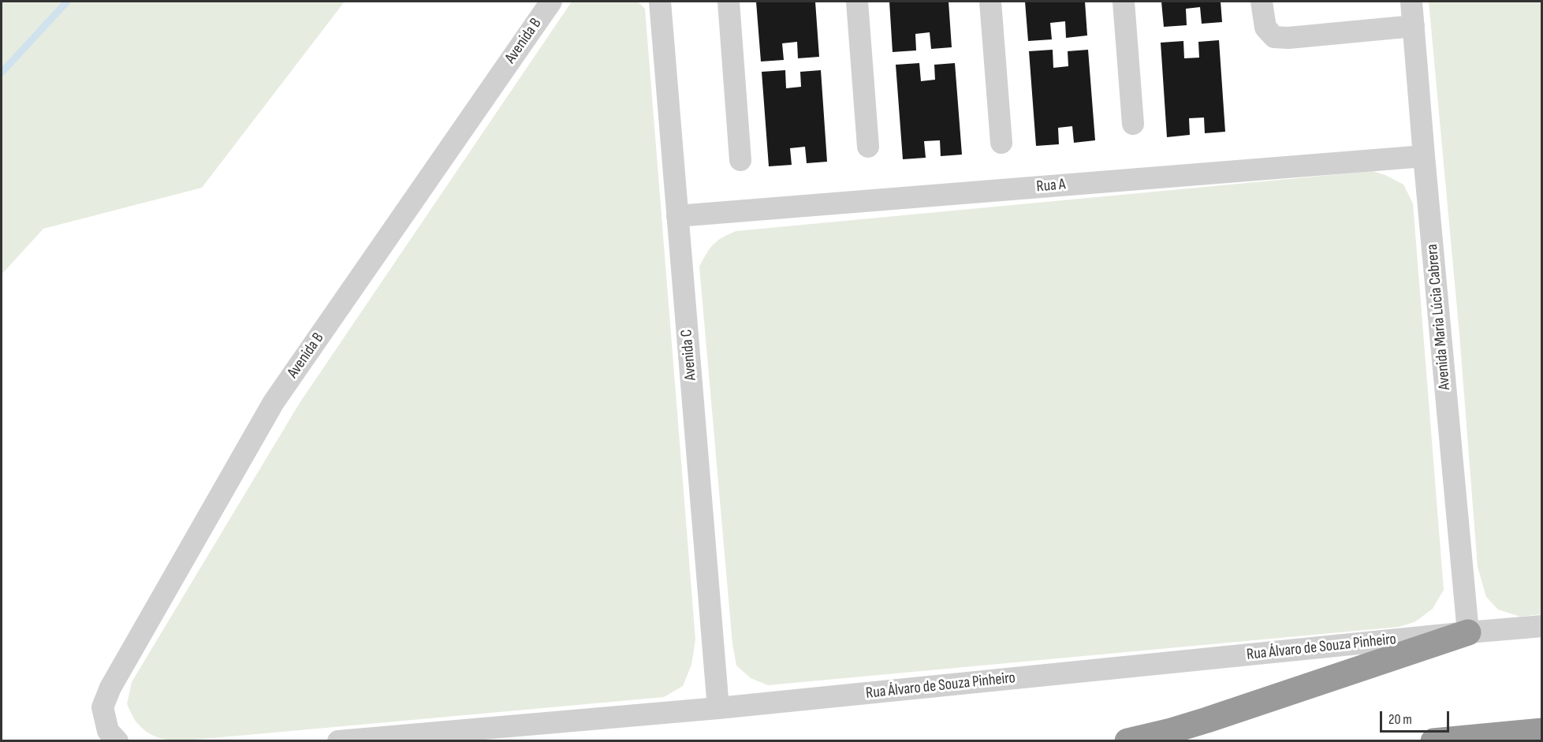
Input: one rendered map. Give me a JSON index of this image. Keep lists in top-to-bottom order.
{
  "streets": {
    "street": [
      "Avenida B",
      "Rua A",
      "Avenida Maria Lúcia Cabrera",
      "Avenida C",
      "Rua Álvaro de Souza Pinheiro"
    ]
  },
  "crossings": [
    ["Rua A", "Avenida Maria Lúcia Cabrera"],
    ["Rua A", "Avenida C"],
    ["Avenida Maria Lúcia Cabrera", "Rua Álvaro de Souza Pinheiro"],
    ["Avenida C", "Rua Álvaro de Souza Pinheiro"]
  ],
  "scale_bar": "20 m"
}
